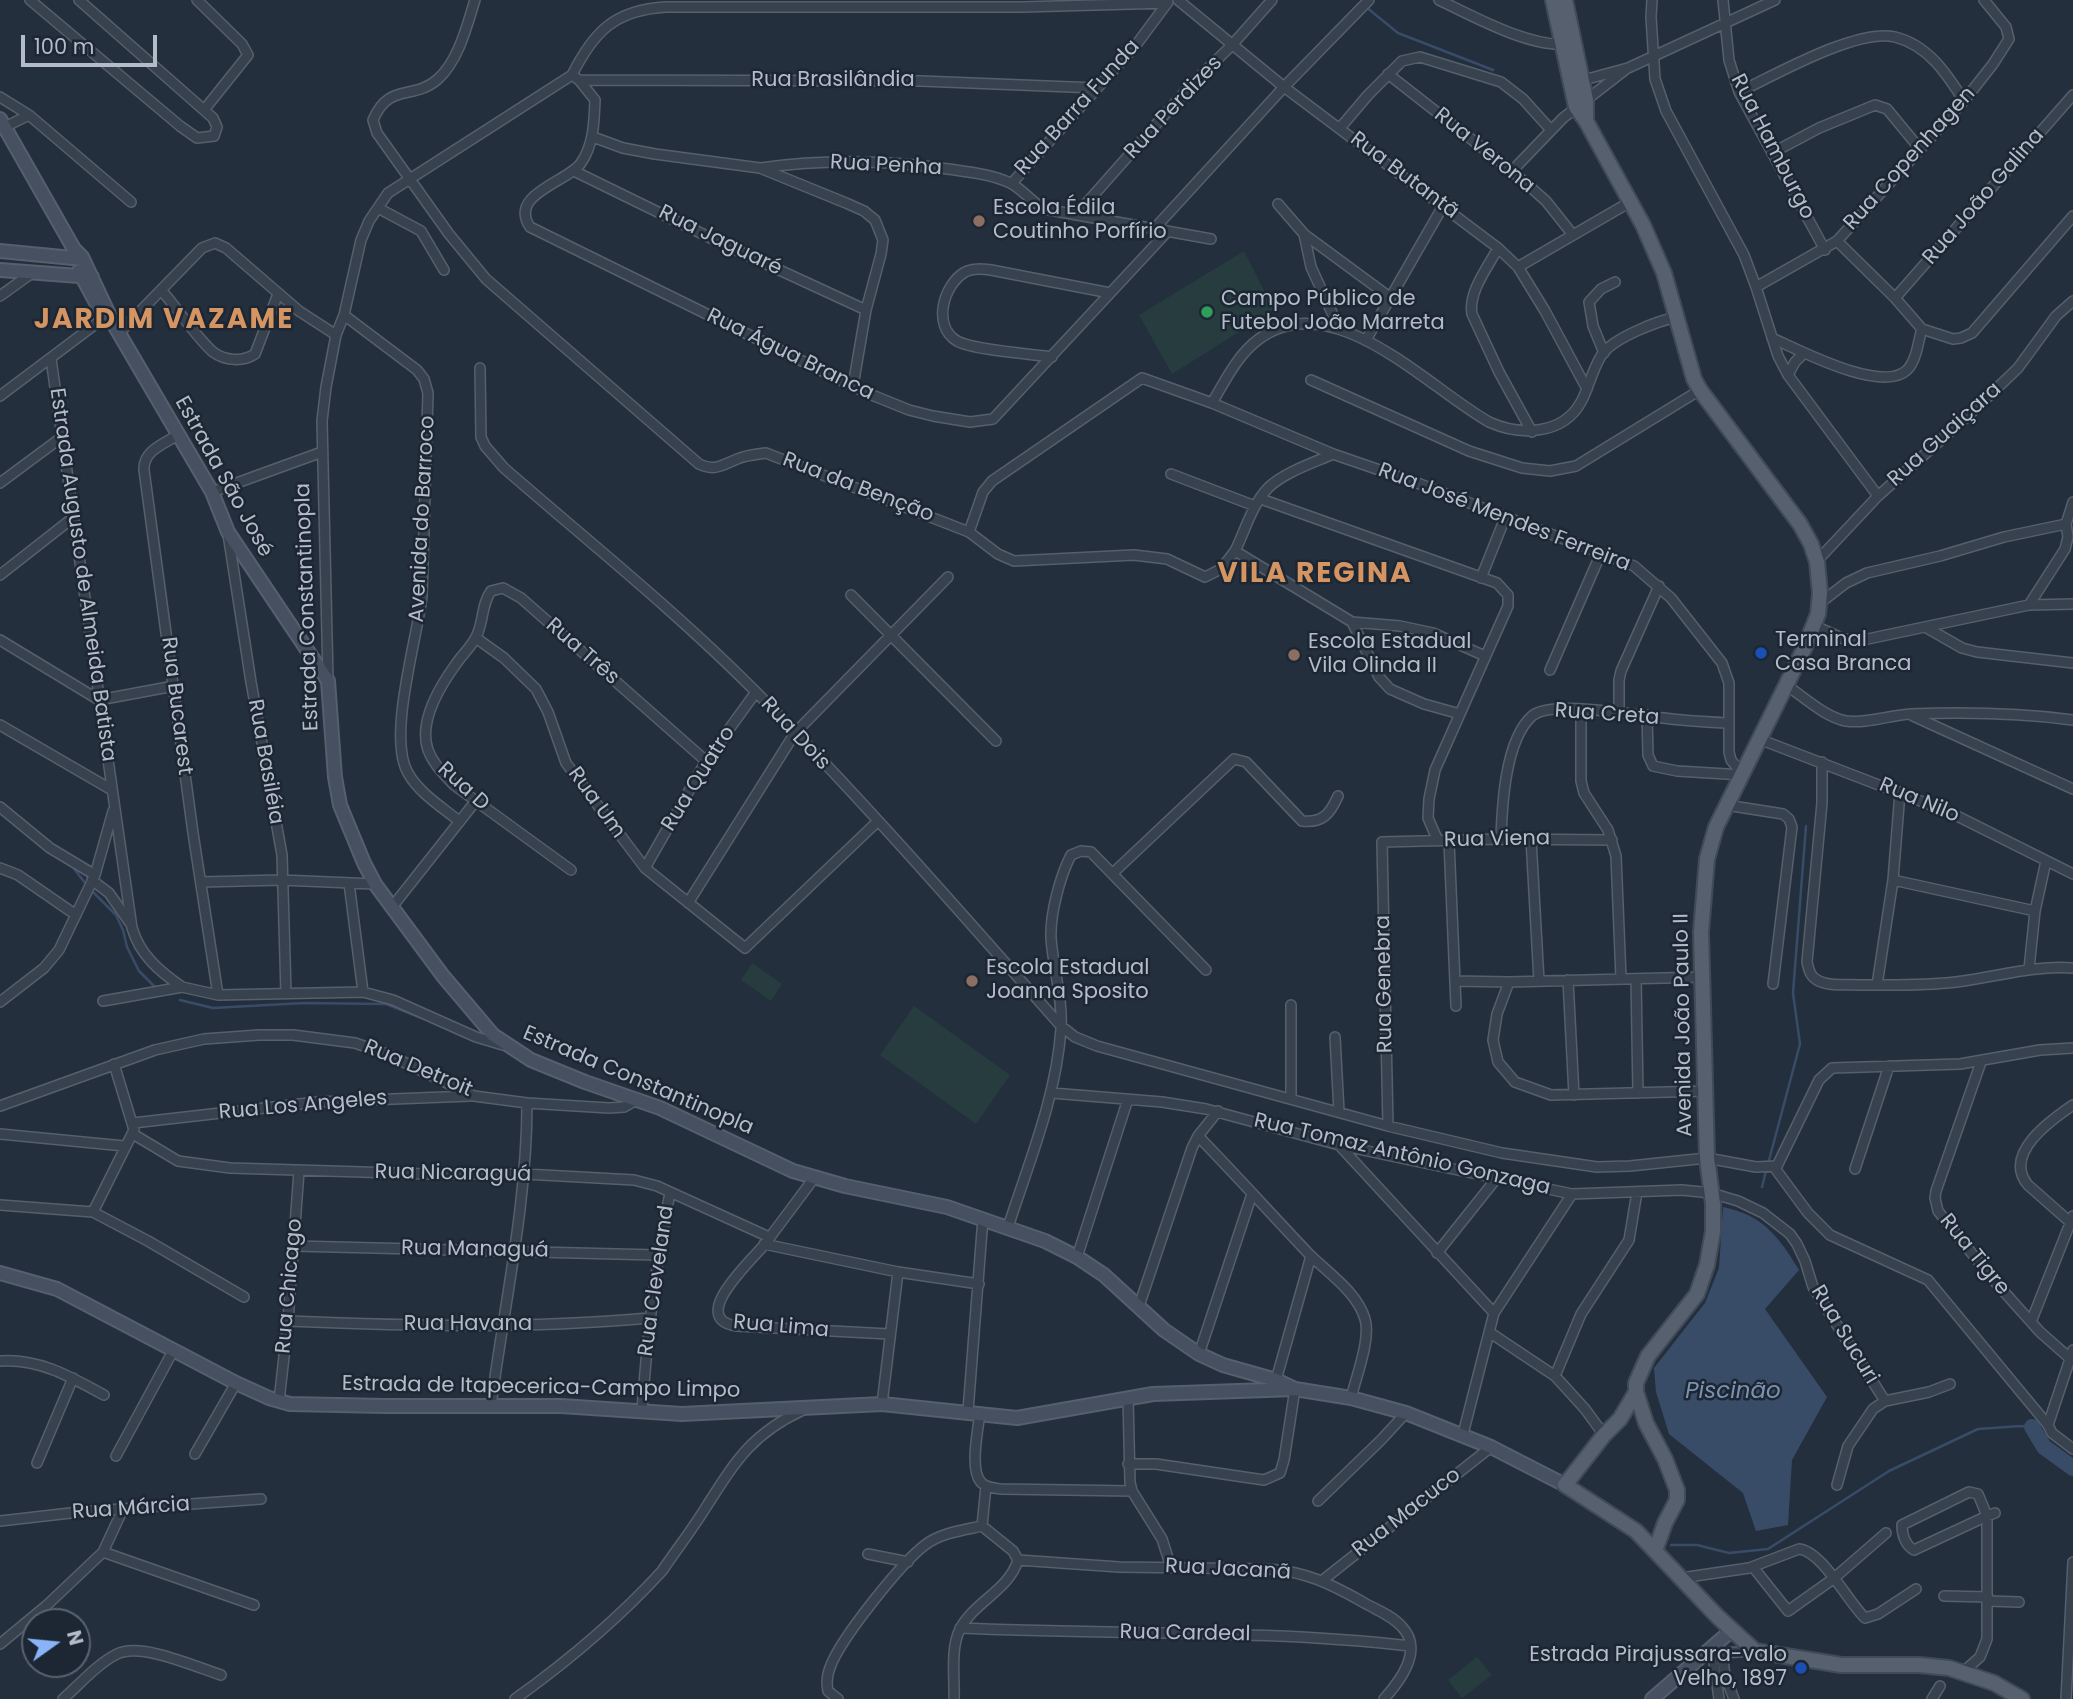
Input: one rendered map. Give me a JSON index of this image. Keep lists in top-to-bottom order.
{
  "streets": {
    "main road": ["Avenida João Paulo II", "Estrada de Itapecerica-Campo Limpo"],
    "street": [
      "Rua Brasilândia",
      "Rua Barra Funda",
      "Rua Perdizes",
      "Rua Hamburgo",
      "Rua Verona",
      "Rua Copenhagen",
      "Rua Penha",
      "Rua Butantã",
      "Rua João Galina",
      "Rua Jaguaré",
      "Rua Água Branca",
      "Rua Guaiçara",
      "Estrada São José",
      "Rua da Benção",
      "Rua José Mendes Ferreira",
      "Avenida do Barroco",
      "Estrada Augusto de Almeida Batista",
      "Estrada Constantinopla",
      "Rua Três",
      "Rua Bucarest",
      "Rua Creta",
      "Rua Dois",
      "Rua Basiléia",
      "Rua Quatro",
      "Rua D",
      "Rua Nilo",
      "Rua Um",
      "Rua Viena",
      "Rua Genebra",
      "Rua Detroit",
      "Rua Los Angeles",
      "Rua Tomaz Antônio Gonzaga",
      "Rua Nicaraguá",
      "Rua Managuá",
      "Rua Tigre",
      "Rua Cleveland",
      "Rua Chicago",
      "Rua Havana",
      "Rua Lima",
      "Rua Sucuri",
      "Rua Márcia",
      "Rua Macuco",
      "Rua Jacanã",
      "Rua Cardeal"
    ]
  },
  "crossings": [
    ["Rua Brasilândia", "Rua Barra Funda"],
    ["Rua Brasilândia", "Rua Água Branca"],
    ["Rua Barra Funda", "Rua Perdizes"],
    ["Rua Barra Funda", "Rua Penha"],
    ["Rua Barra Funda", "Rua Água Branca"],
    ["Rua Perdizes", "Rua Butantã"],
    ["Rua Hamburgo", "Rua Copenhagen"],
    ["Rua Jaguaré", "Rua Água Branca"],
    ["Rua Guaiçara", "Avenida João Paulo II"],
    ["Estrada São José", "Estrada Constantinopla"],
    ["Estrada São José", "Rua Bucarest"],
    ["Estrada São José", "Rua Basiléia"],
    ["Rua da Benção", "Rua José Mendes Ferreira"],
    ["Rua da Benção", "Estrada Constantinopla"],
    ["Rua José Mendes Ferreira", "Rua Creta"],
    ["Rua José Mendes Ferreira", "Avenida João Paulo II"],
    ["Avenida do Barroco", "Estrada Constantinopla"],
    ["Estrada Constantinopla", "Rua Detroit"],
    ["Estrada Constantinopla", "Rua Lima"],
    ["Estrada Constantinopla", "Estrada de Itapecerica-Campo Limpo"],
    ["Rua Três", "Rua Quatro"],
    ["Rua Três", "Rua D"],
    ["Rua Três", "Rua Um"],
    ["Rua Creta", "Rua Viena"],
    ["Rua Dois", "Rua Quatro"],
    ["Rua Dois", "Rua Um"],
    ["Rua Dois", "Rua Genebra"],
    ["Rua Dois", "Avenida João Paulo II"],
    ["Rua Quatro", "Rua Um"],
    ["Rua D", "Rua Um"],
    ["Rua Nilo", "Avenida João Paulo II"],
    ["Rua Viena", "Rua Genebra"],
    ["Avenida João Paulo II", "Rua Tomaz Antônio Gonzaga"],
    ["Avenida João Paulo II", "Rua Sucuri"],
    ["Avenida João Paulo II", "Estrada de Itapecerica-Campo Limpo"],
    ["Rua Detroit", "Rua Los Angeles"],
    ["Rua Tomaz Antônio Gonzaga", "Rua Sucuri"],
    ["Rua Nicaraguá", "Rua Cleveland"],
    ["Rua Nicaraguá", "Rua Chicago"],
    ["Rua Nicaraguá", "Rua Lima"],
    ["Rua Managuá", "Rua Cleveland"],
    ["Rua Managuá", "Rua Chicago"],
    ["Rua Cleveland", "Rua Havana"],
    ["Rua Cleveland", "Estrada de Itapecerica-Campo Limpo"],
    ["Rua Chicago", "Rua Havana"],
    ["Rua Chicago", "Estrada de Itapecerica-Campo Limpo"],
    ["Estrada de Itapecerica-Campo Limpo", "Rua Macuco"],
    ["Rua Macuco", "Rua Jacanã"],
    ["Rua Jacanã", "Rua Cardeal"]
  ],
  "districts": ["JARDIM VAZAME", "VILA REGINA"],
  "water": ["Piscinão"],
  "places": [
    "Escola Édila Coutinho Porfírio",
    "Campo Público de Futebol João Marreta",
    "Terminal Casa Branca",
    "Escola Estadual Vila Olinda II",
    "Escola Estadual Joanna Sposito",
    "Estrada Pirajussara-valo Velho, 1897"
  ],
  "scale_bar": "100 m",
  "north": "right"
}
